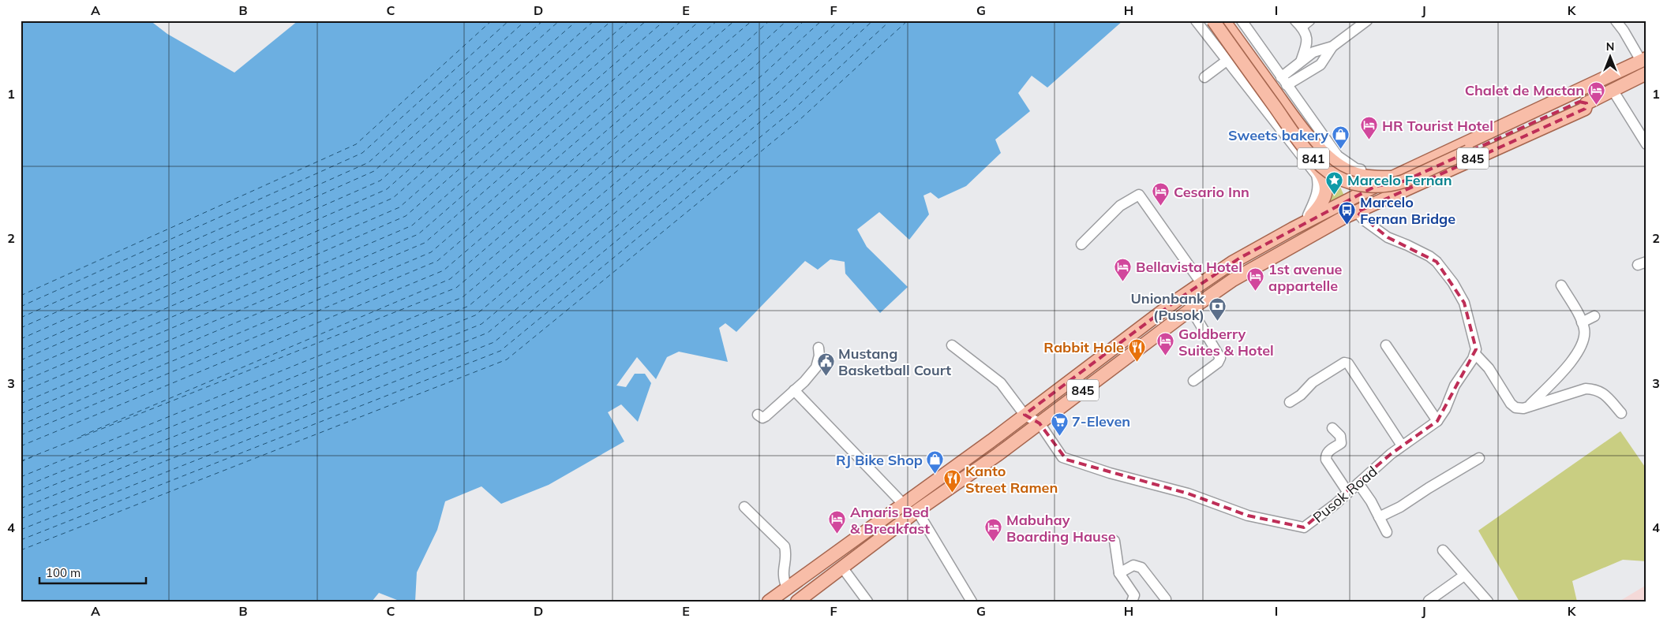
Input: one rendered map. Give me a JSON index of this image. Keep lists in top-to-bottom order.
{
  "streets": {
    "main road": ["841", "845"],
    "street": ["Pusok Road"]
  },
  "crossings": [
    ["841", "845"],
    ["845", "Pusok Road"]
  ],
  "places": {
    "hotel": [
      "Chalet de Mactan",
      "HR Tourist Hotel",
      "Cesario Inn",
      "Bellavista Hotel",
      "1st avenue appartelle",
      "Goldberry Suites & Hotel",
      "Amaris Bed & Breakfast",
      "Mabuhay Boarding Hause"
    ],
    "shop": ["Sweets bakery", "RJ Bike Shop"],
    "place": ["Marcelo Fernan"],
    "bus stop": ["Marcelo Fernan Bridge"],
    "bank": ["Unionbank (Pusok)"],
    "restaurant": ["Rabbit Hole", "Kanto Street Ramen"],
    "public building": ["Mustang Basketball Court"],
    "supermarket": ["7-Eleven"]
  },
  "scale_bar": "100 m",
  "north": "top",
  "grid": {
    "columns": [
      "A",
      "B",
      "C",
      "D",
      "E",
      "F",
      "G",
      "H",
      "I",
      "J",
      "K"
    ],
    "rows": [
      "1",
      "2",
      "3",
      "4"
    ]
  }
}
